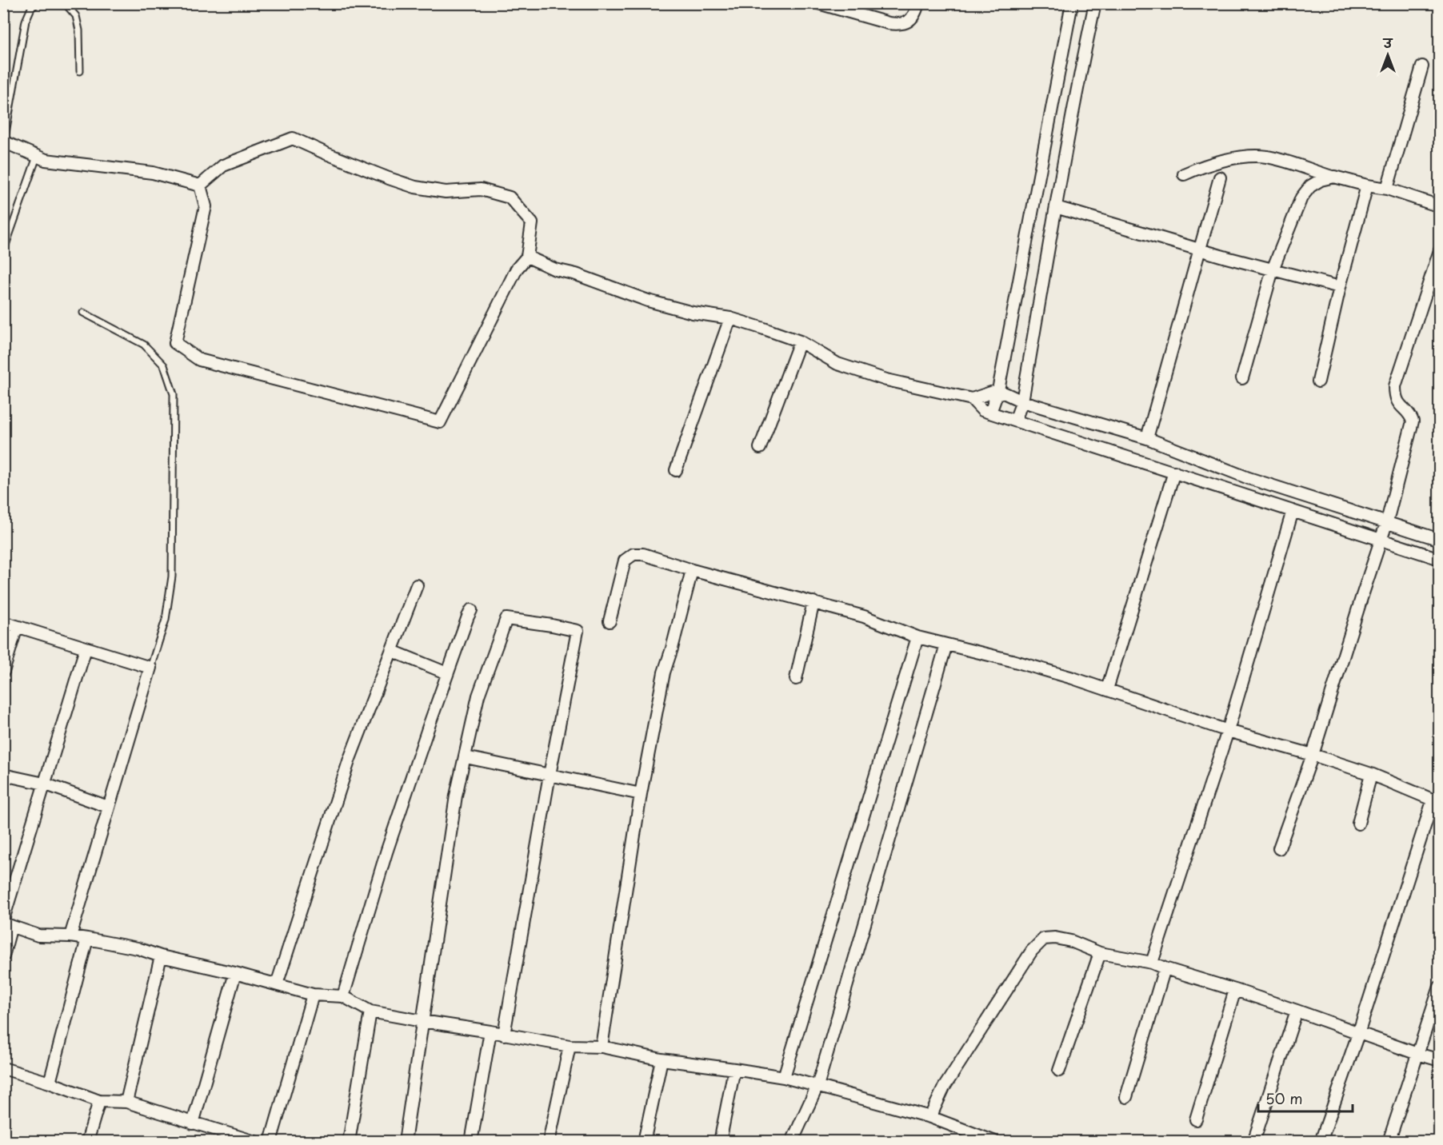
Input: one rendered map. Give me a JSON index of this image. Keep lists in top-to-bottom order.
{
  "scale_bar": "50 m",
  "north": "top"
}
